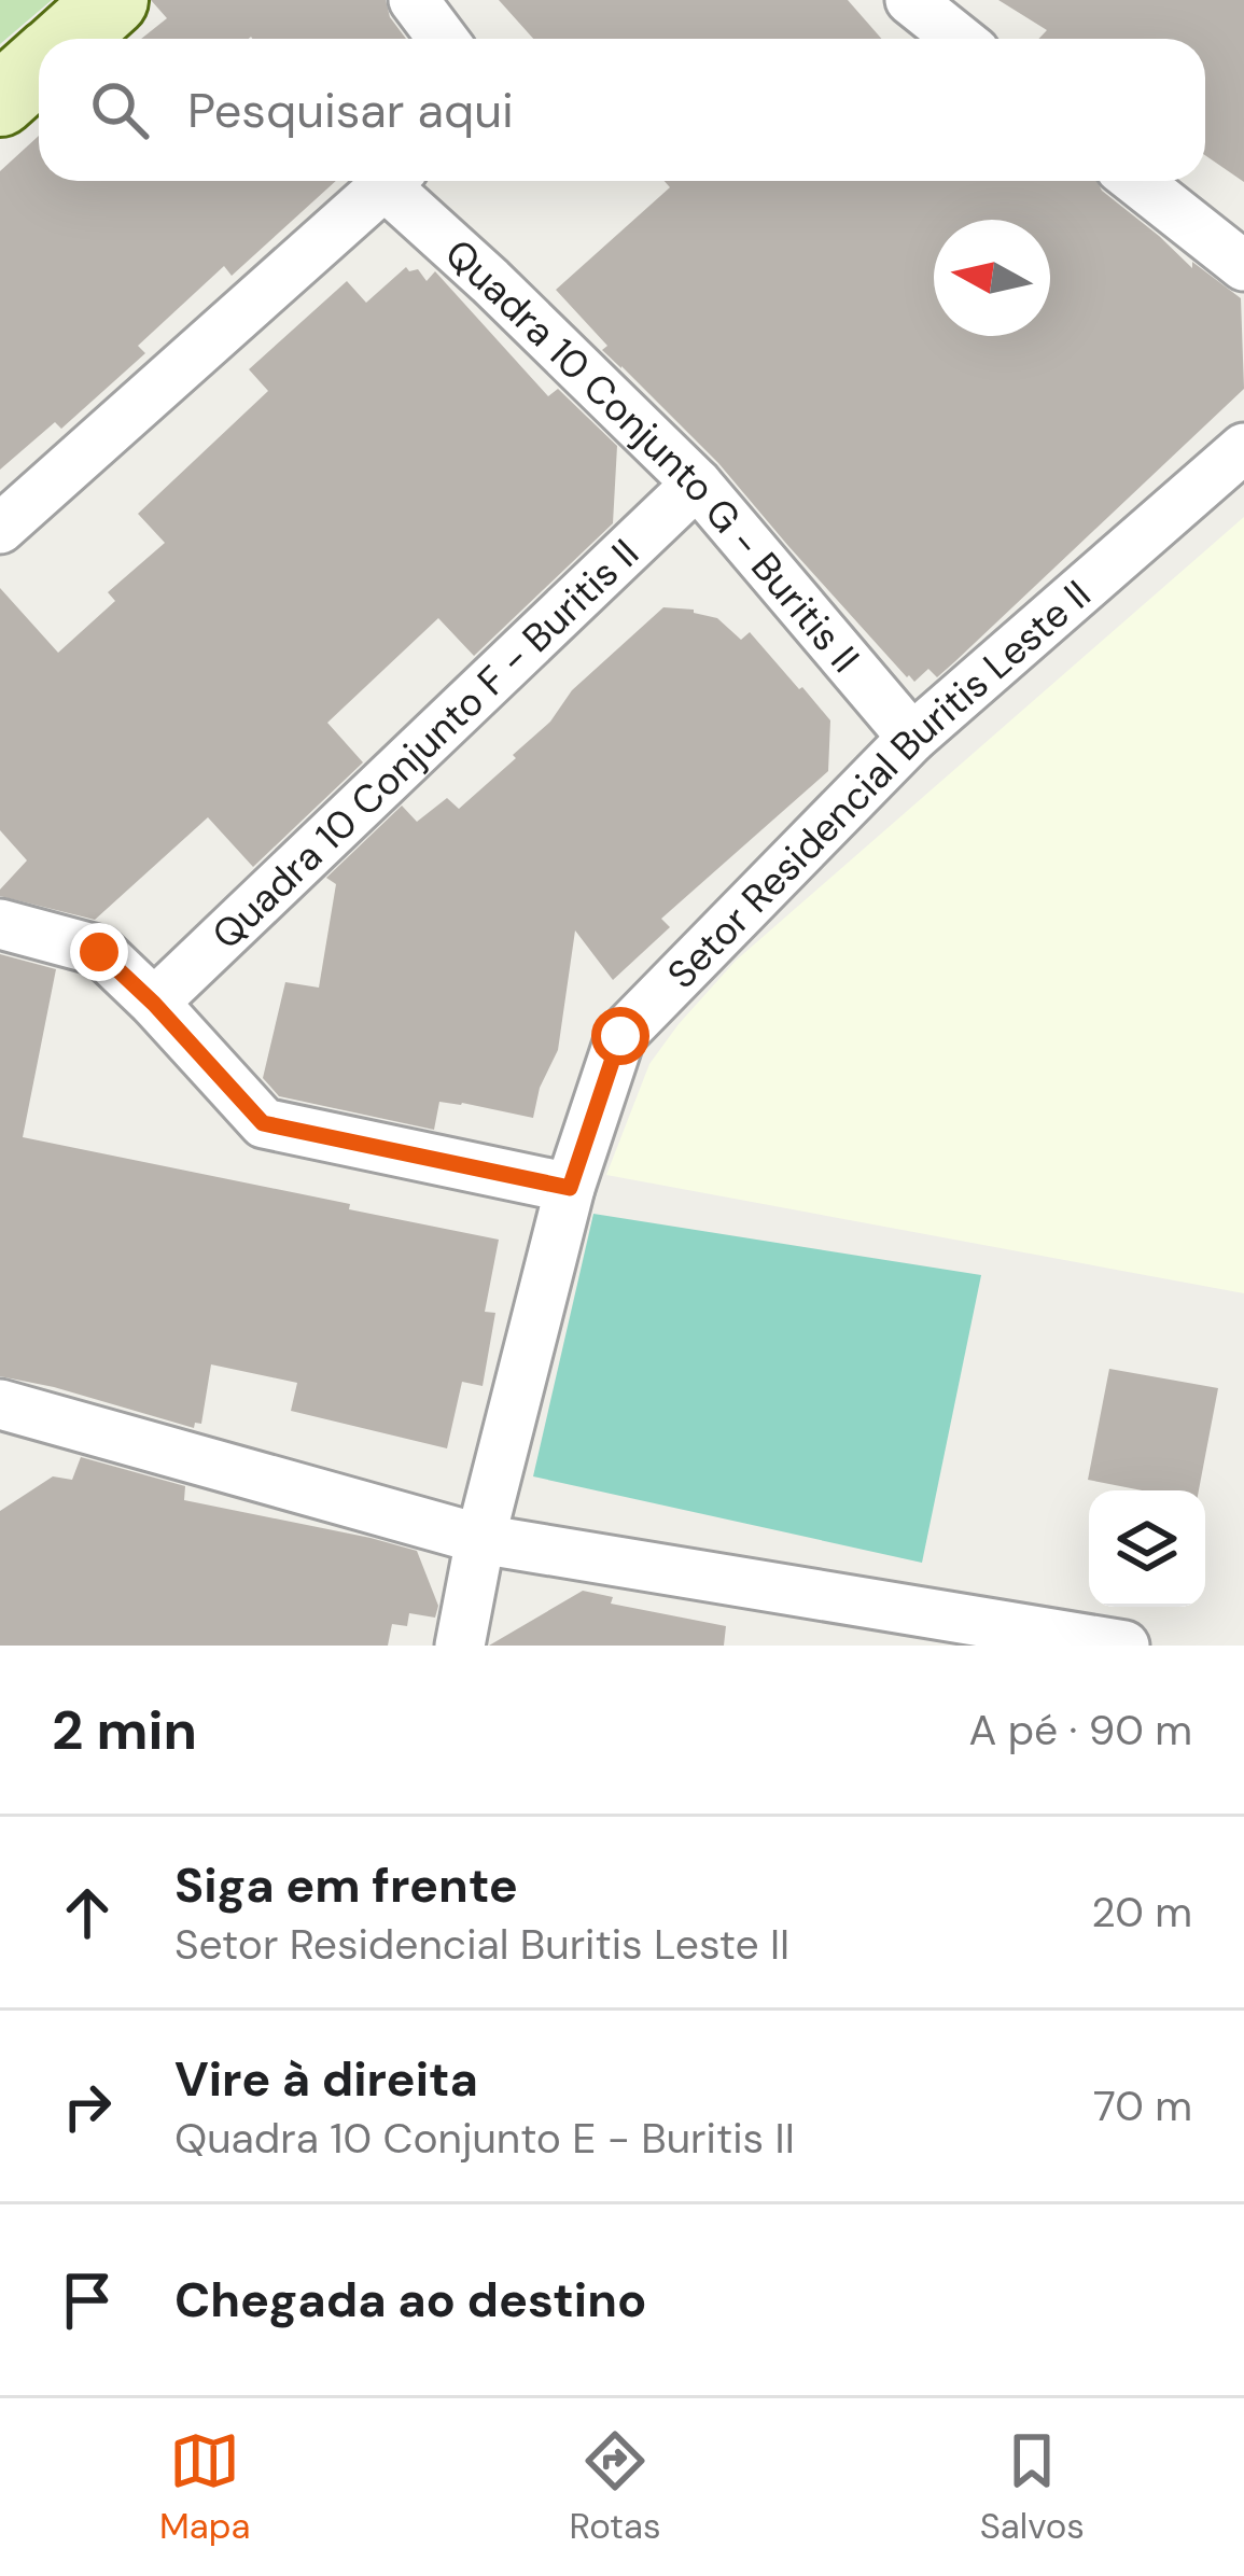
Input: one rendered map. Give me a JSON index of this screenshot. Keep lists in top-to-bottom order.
{
  "streets": {
    "street": ["Quadra 10 Conjunto G - Buritis II", "Quadra 10 Conjunto F - Buritis II", "Setor Residencial Buritis Leste II"]
  },
  "crossings": [
    ["Quadra 10 Conjunto G - Buritis II", "Quadra 10 Conjunto F - Buritis II"],
    ["Quadra 10 Conjunto G - Buritis II", "Setor Residencial Buritis Leste II"]
  ],
  "north": "left",
  "page": {
    "search": "Pesquisar aqui",
    "heading": ["2 min", "A pé · 90 m"],
    "list": [
      ["Siga em frente", "Setor Residencial Buritis Leste II", "20 m"],
      ["Vire à direita", "Quadra 10 Conjunto E - Buritis II", "70 m"],
      "Chegada ao destino"
    ],
    "nav": ["Mapa", "Rotas", "Salvos"]
  }
}
